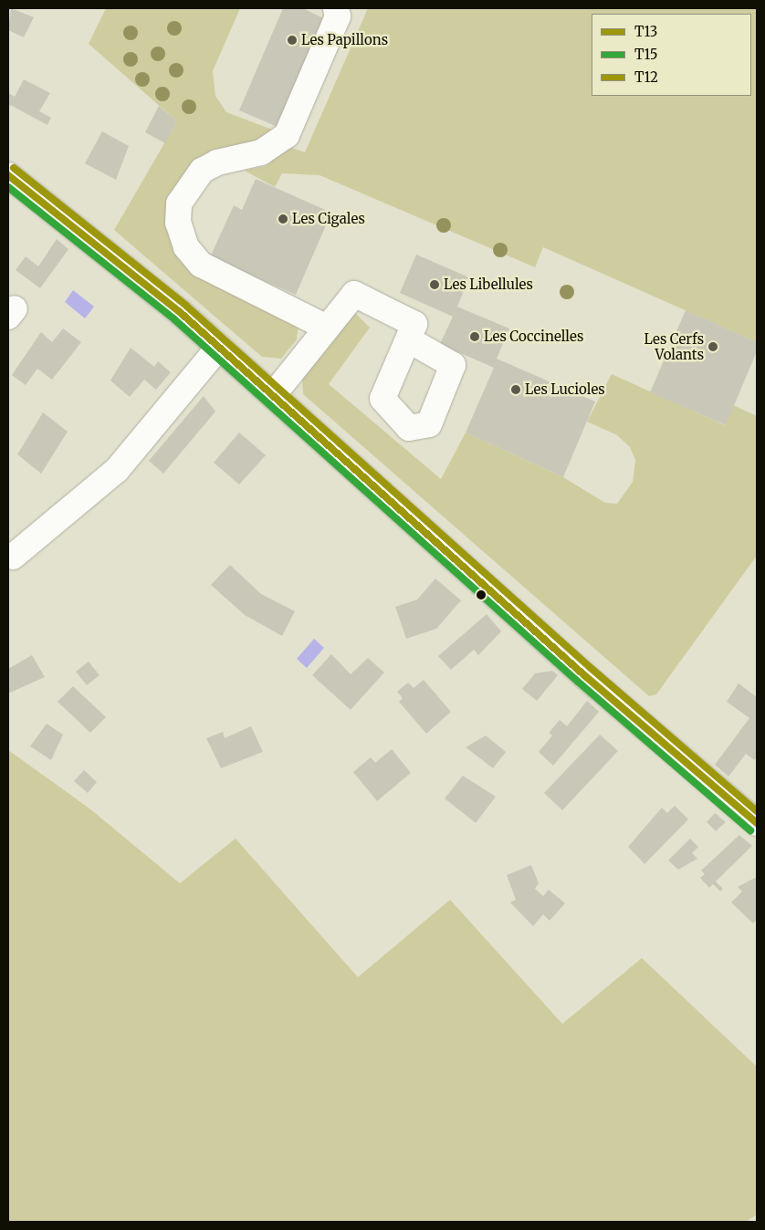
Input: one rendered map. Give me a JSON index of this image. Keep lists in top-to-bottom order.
{
  "places": [
    "Les Papillons",
    "Les Cigales",
    "Les Libellules",
    "Les Coccinelles",
    "Les Cerfs Volants",
    "Les Lucioles"
  ],
  "lines": ["transit line T12", "transit line T13", "transit line T15"],
  "legend": ["T13", "T15", "T12"]
}
